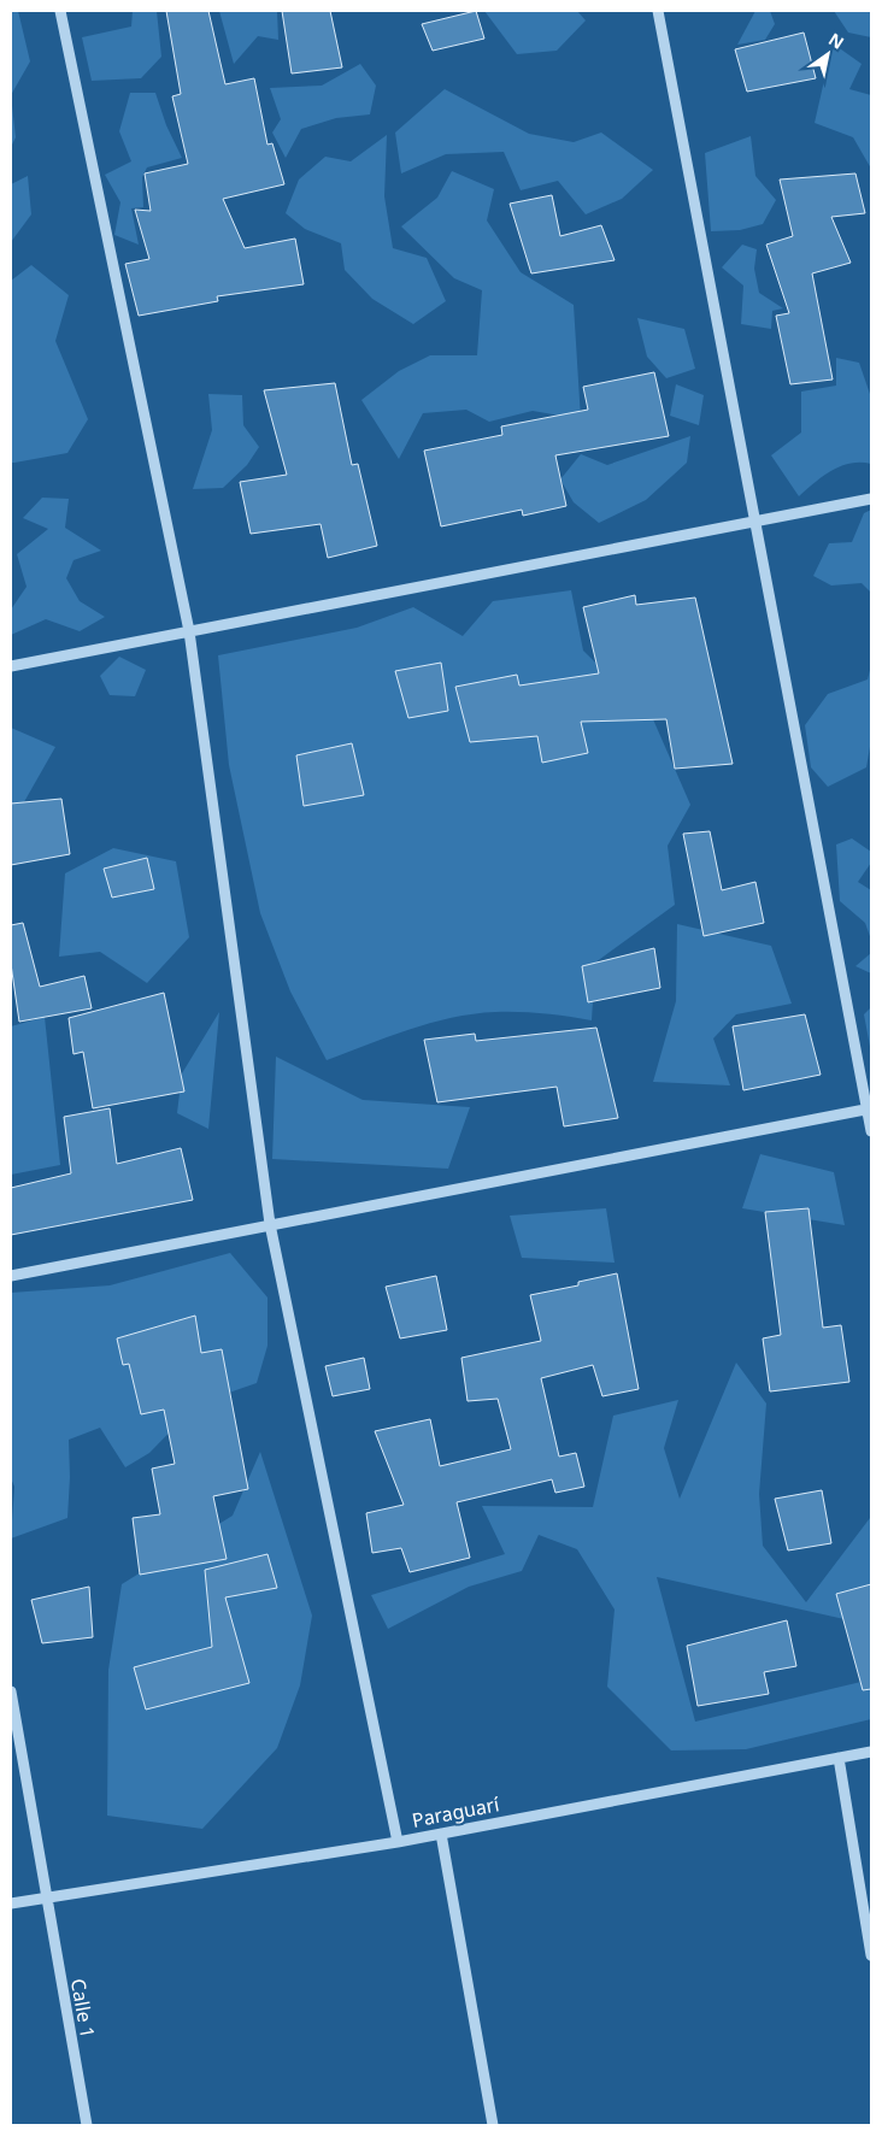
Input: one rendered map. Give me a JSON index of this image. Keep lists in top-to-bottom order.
{
  "streets": {
    "street": ["Paraguarí", "Calle 1"]
  },
  "crossings": [
    ["Paraguarí", "Calle 1"]
  ],
  "north": "top right"
}
